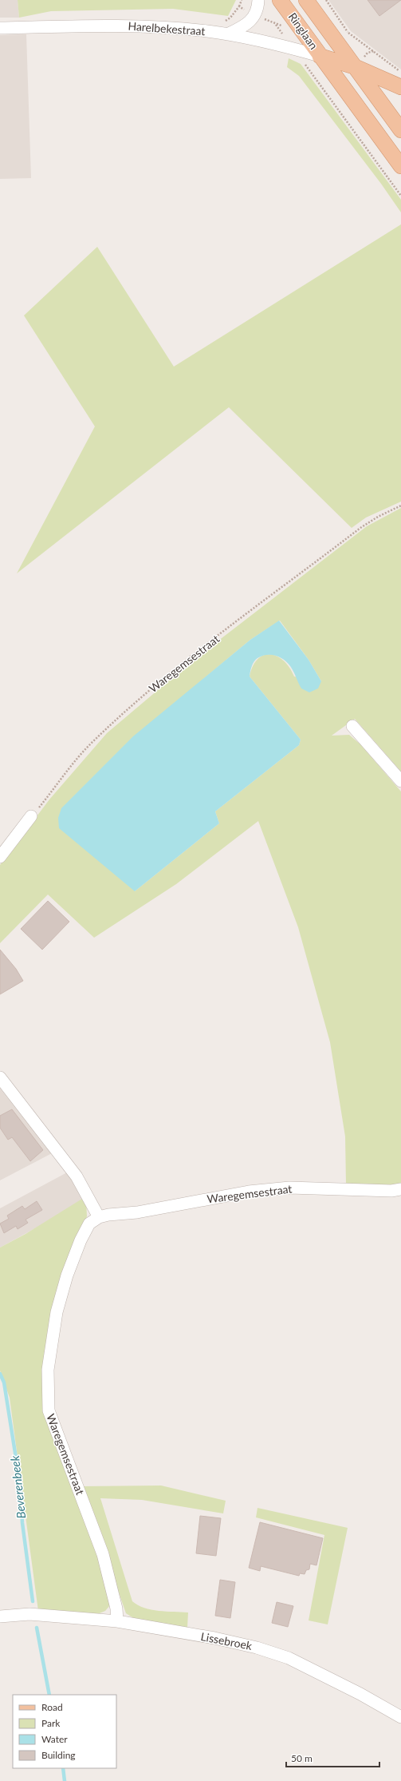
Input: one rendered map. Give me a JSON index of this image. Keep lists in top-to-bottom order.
{
  "streets": {
    "main road": ["Ringlaan"],
    "street": ["Harelbekestraat", "Waregemsestraat", "Lissebroek"]
  },
  "crossings": [
    ["Harelbekestraat", "Ringlaan"],
    ["Waregemsestraat", "Lissebroek"]
  ],
  "water": ["Beverenbeek"],
  "legend": [
    "Road",
    "Park",
    "Water",
    "Building"
  ],
  "scale_bar": "50 m"
}
